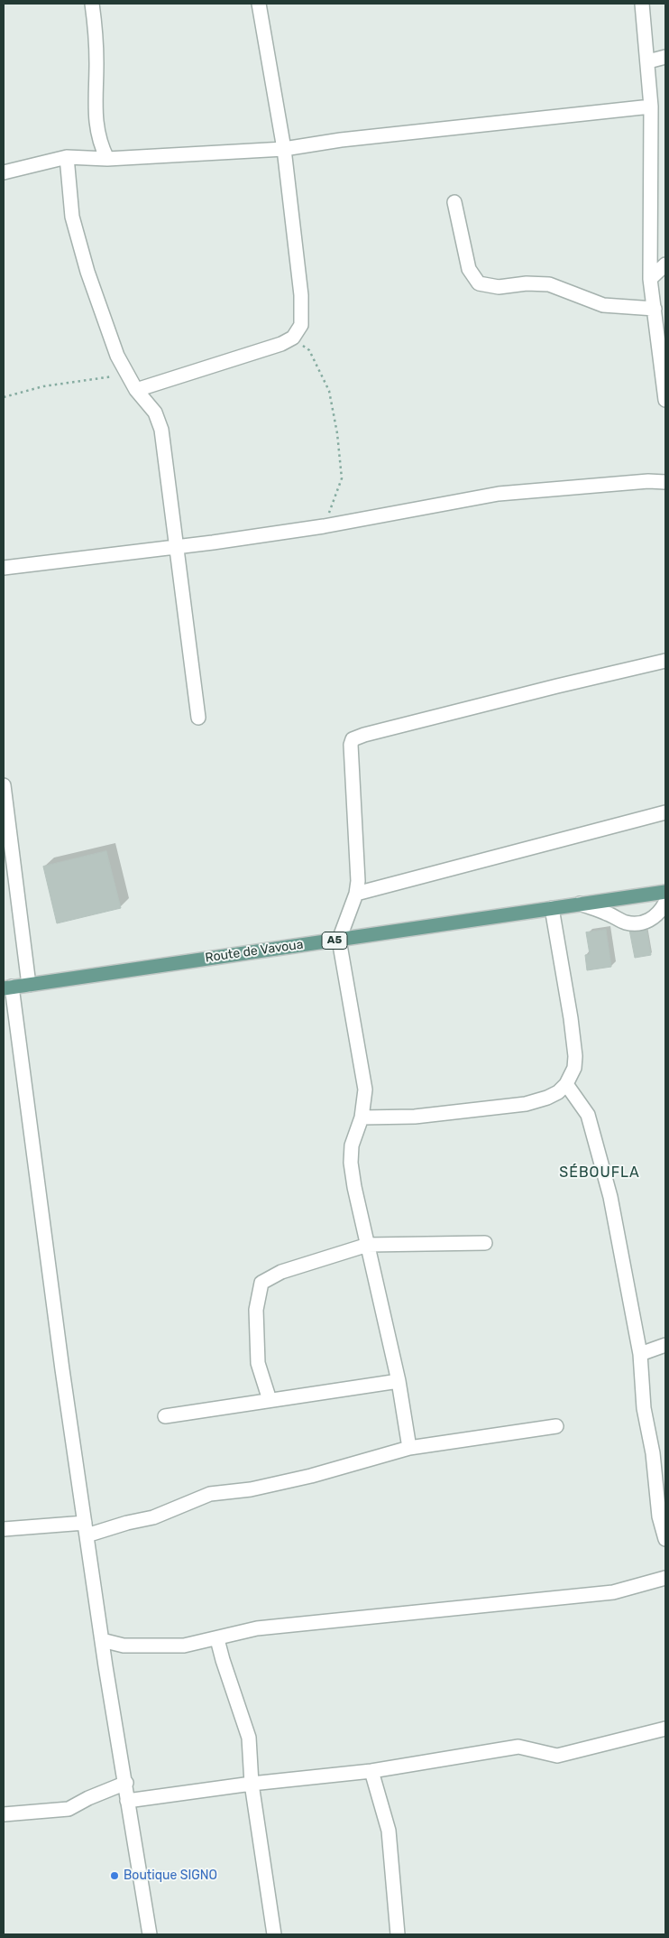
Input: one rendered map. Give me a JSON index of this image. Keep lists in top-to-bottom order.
{
  "streets": {
    "main road": ["A5", "Route de Vavoua"]
  },
  "districts": ["SÉBOUFLA"],
  "places": ["Boutique SIGNO"]
}
